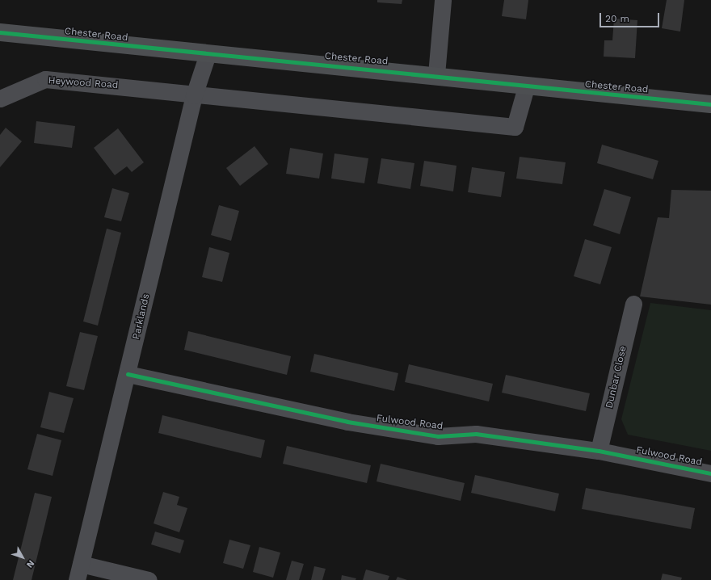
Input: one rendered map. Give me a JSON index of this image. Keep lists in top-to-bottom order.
{
  "streets": {
    "main road": ["Chester Road"],
    "street": [
      "Heywood Road",
      "Parklands",
      "Dunbar Close",
      "Fulwood Road"
    ]
  },
  "crossings": [
    ["Chester Road", "Parklands"],
    ["Heywood Road", "Parklands"],
    ["Parklands", "Fulwood Road"],
    ["Dunbar Close", "Fulwood Road"]
  ],
  "scale_bar": "20 m",
  "north": "bottom right"
}
